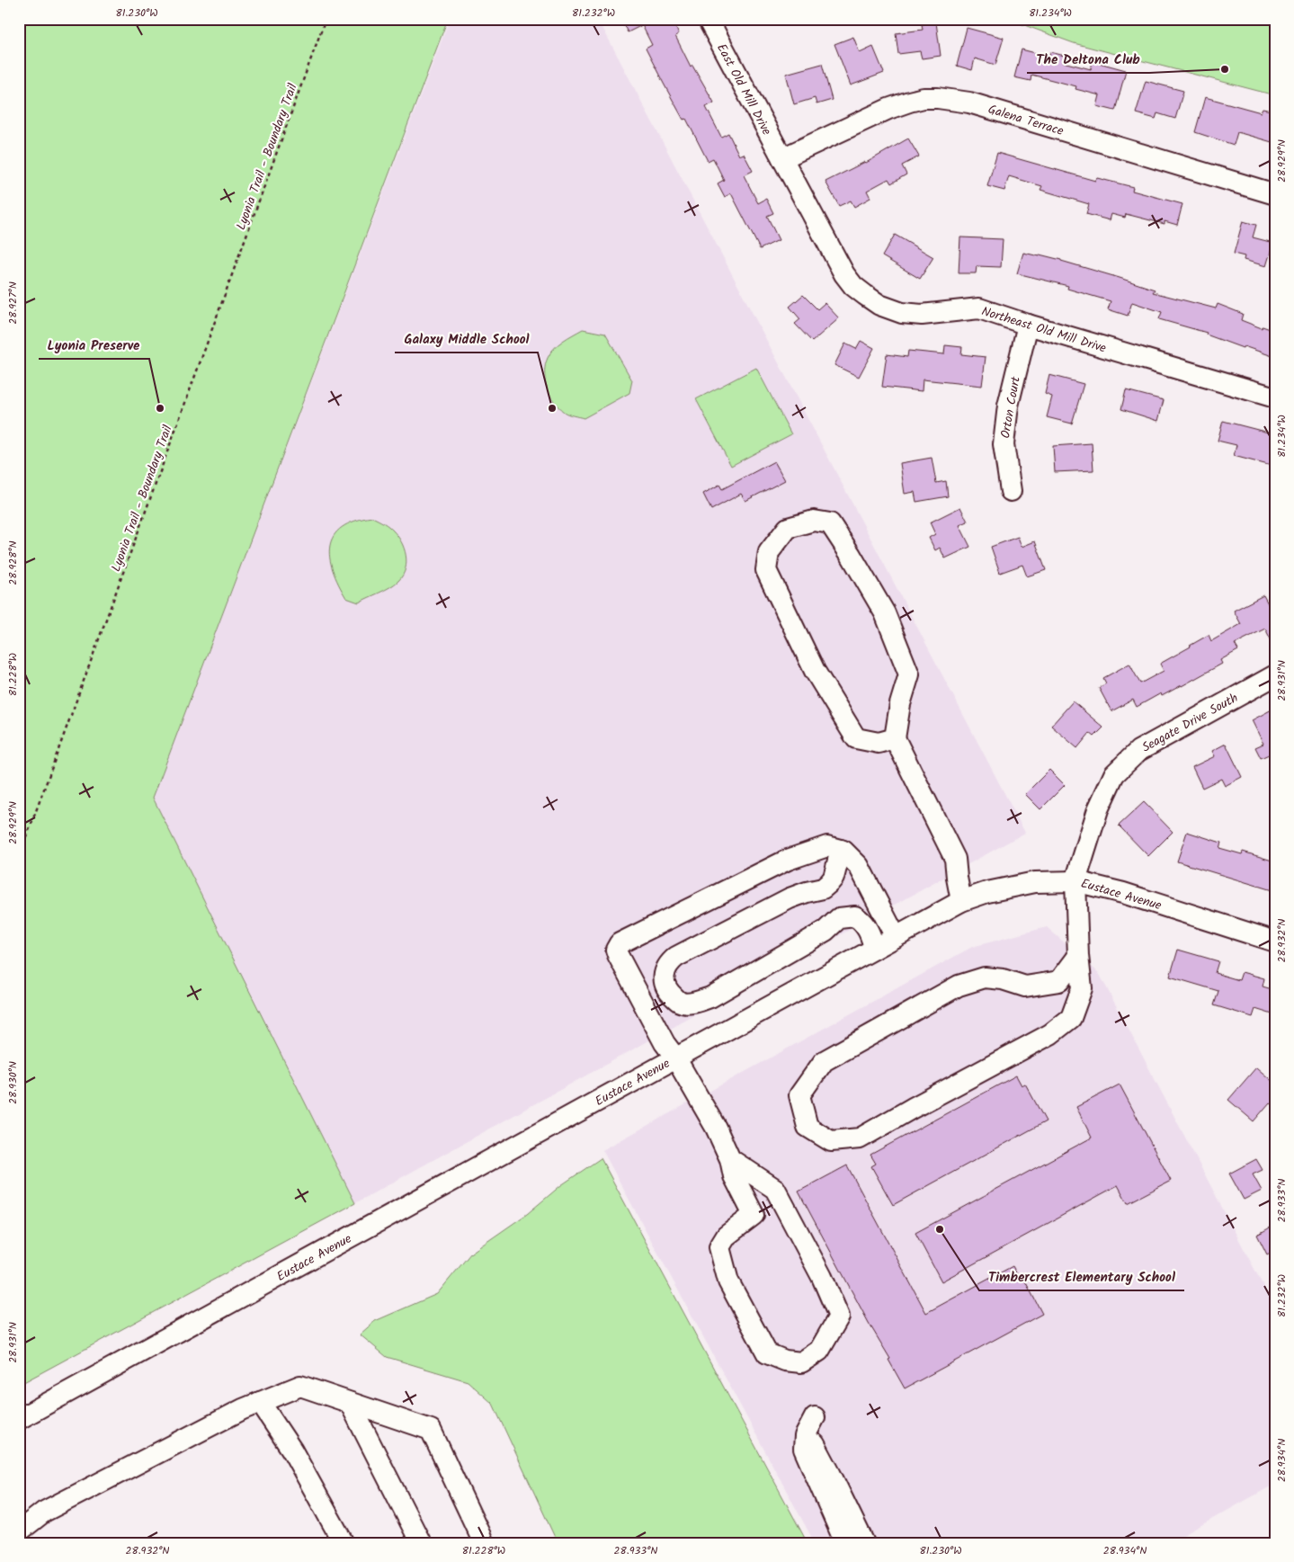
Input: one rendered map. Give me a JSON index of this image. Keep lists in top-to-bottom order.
{
  "streets": {
    "street": [
      "East Old Mill Drive",
      "Galena Terrace",
      "Northeast Old Mill Drive",
      "Orton Court",
      "Seagate Drive South",
      "Eustace Avenue"
    ],
    "path": ["Lyonia Trail - Boundary Trail"]
  },
  "crossings": [
    ["East Old Mill Drive", "Galena Terrace"],
    ["East Old Mill Drive", "Northeast Old Mill Drive"],
    ["Galena Terrace", "Northeast Old Mill Drive"],
    ["Northeast Old Mill Drive", "Orton Court"],
    ["Seagate Drive South", "Eustace Avenue"]
  ],
  "places": [
    "The Deltona Club",
    "Lyonia Preserve",
    "Galaxy Middle School",
    "Timbercrest Elementary School"
  ],
  "coordinates": [
    "81.230°W",
    "81.232°W",
    "81.234°W",
    "28.929°N",
    "28.927°N",
    "28.928°N",
    "81.228°W",
    "28.931°N",
    "28.932°N",
    "28.930°N",
    "28.933°N",
    "28.934°N"
  ]
}
